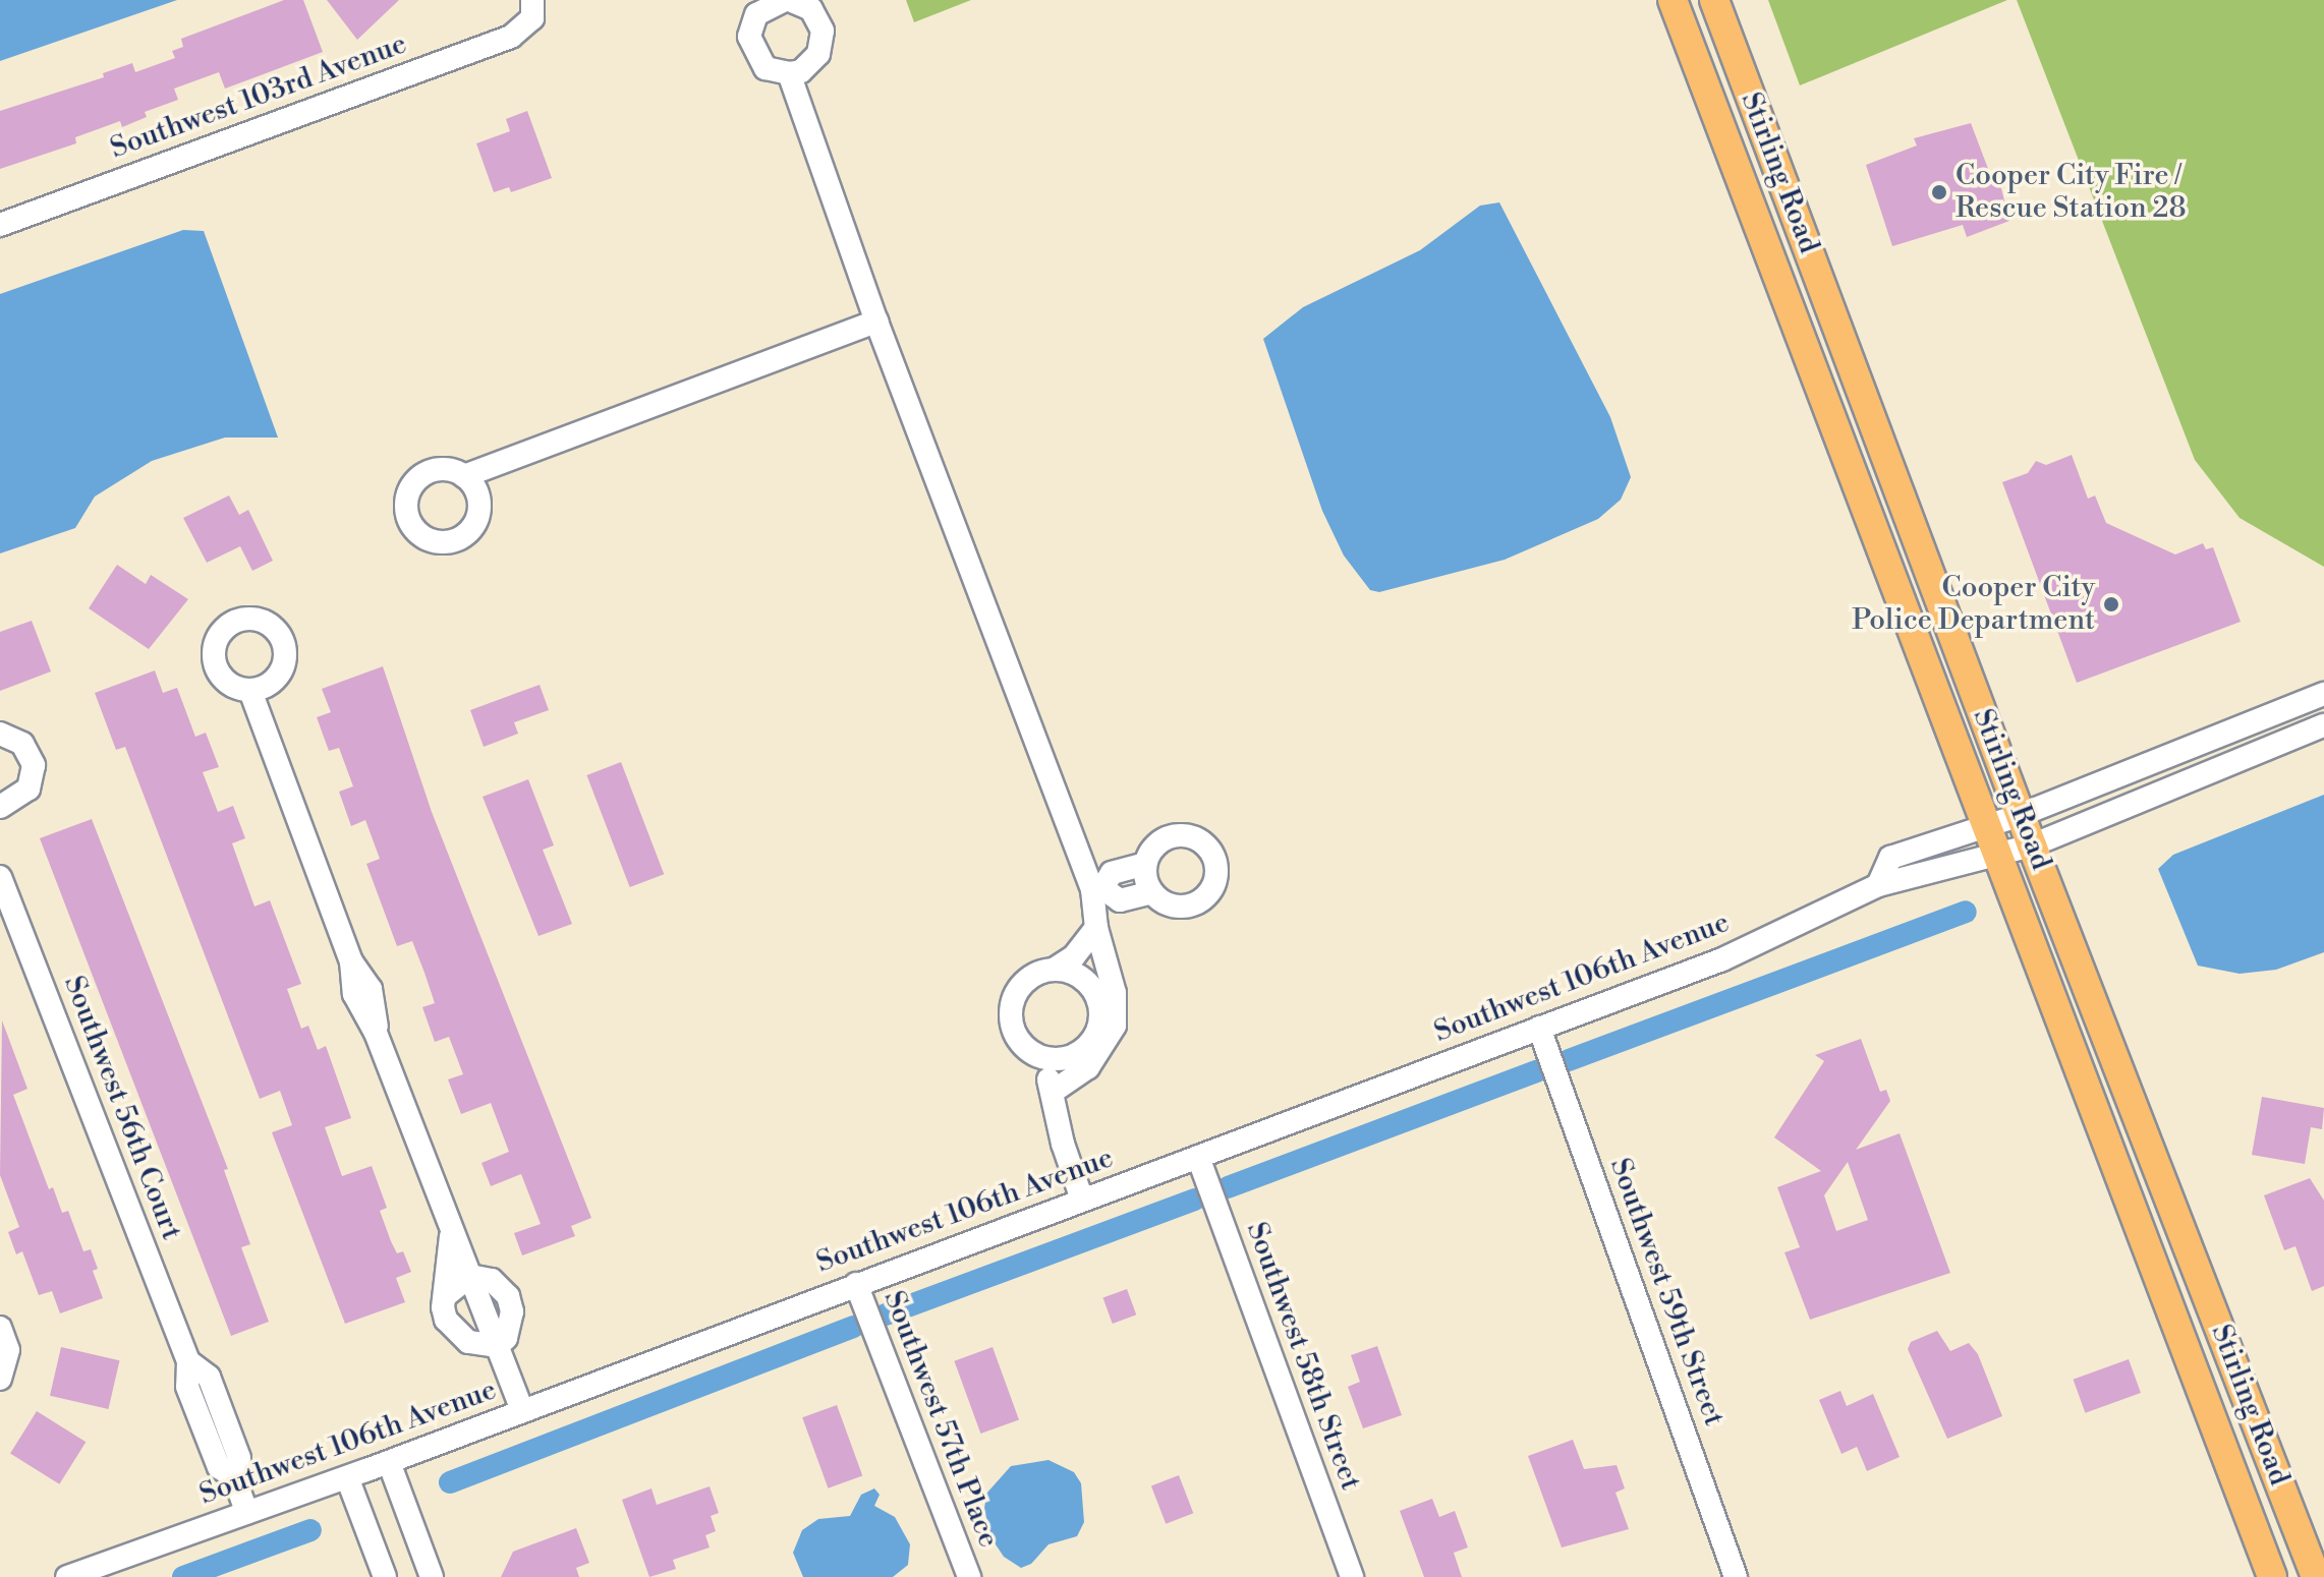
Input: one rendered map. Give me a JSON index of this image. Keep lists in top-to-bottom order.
{
  "streets": {
    "main road": ["Stirling Road"],
    "street": [
      "Southwest 103rd Avenue",
      "Southwest 106th Avenue",
      "Southwest 56th Court",
      "Southwest 59th Street",
      "Southwest 58th Street",
      "Southwest 57th Place"
    ]
  },
  "crossings": [
    ["Stirling Road", "Southwest 106th Avenue"],
    ["Southwest 106th Avenue", "Southwest 56th Court"],
    ["Southwest 106th Avenue", "Southwest 59th Street"],
    ["Southwest 106th Avenue", "Southwest 58th Street"],
    ["Southwest 106th Avenue", "Southwest 57th Place"]
  ],
  "places": ["Cooper City Fire / Rescue Station 28", "Cooper City Police Department"]
}
